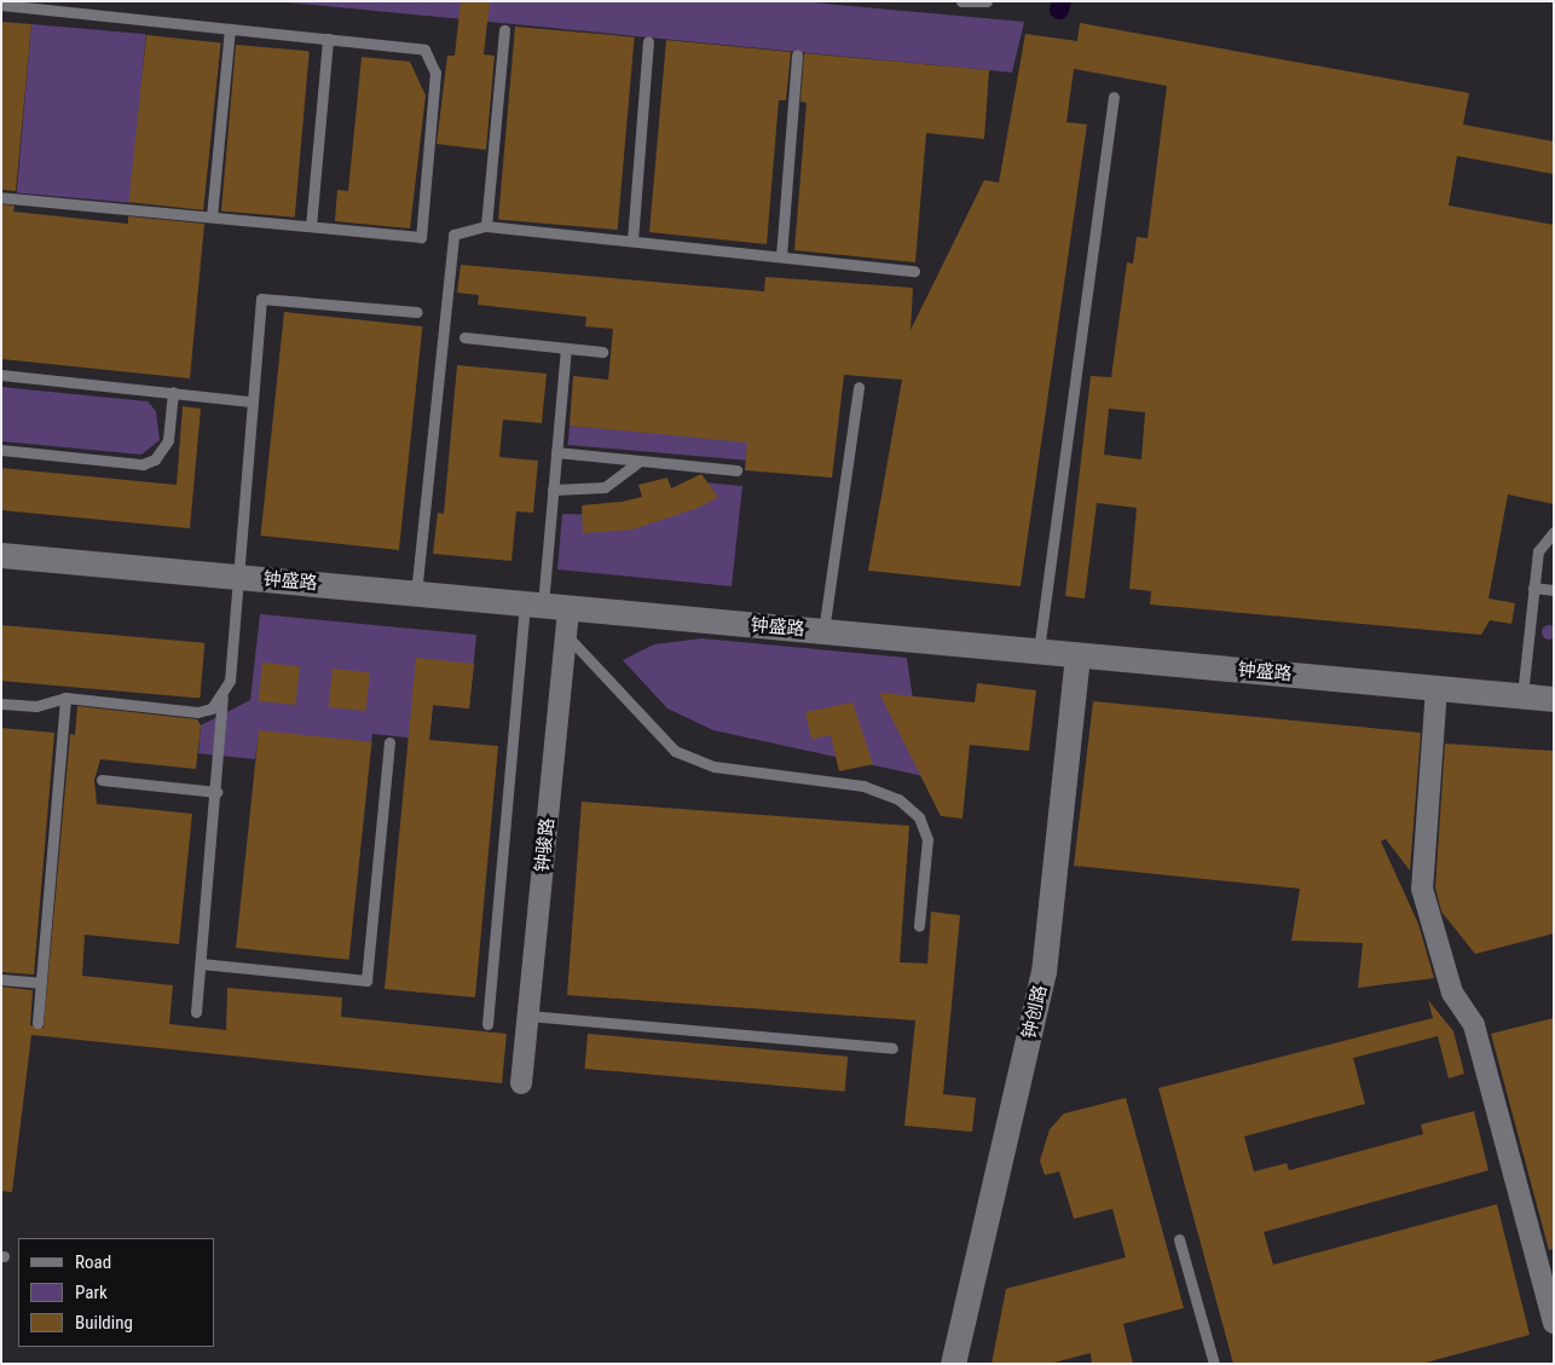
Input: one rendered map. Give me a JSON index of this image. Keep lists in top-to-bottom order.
{
  "streets": {
    "street": ["钟盛路", "钟骏路", "钟创路"]
  },
  "crossings": [
    ["钟盛路", "钟骏路"],
    ["钟盛路", "钟创路"]
  ],
  "legend": ["Road", "Park", "Building"]
}
